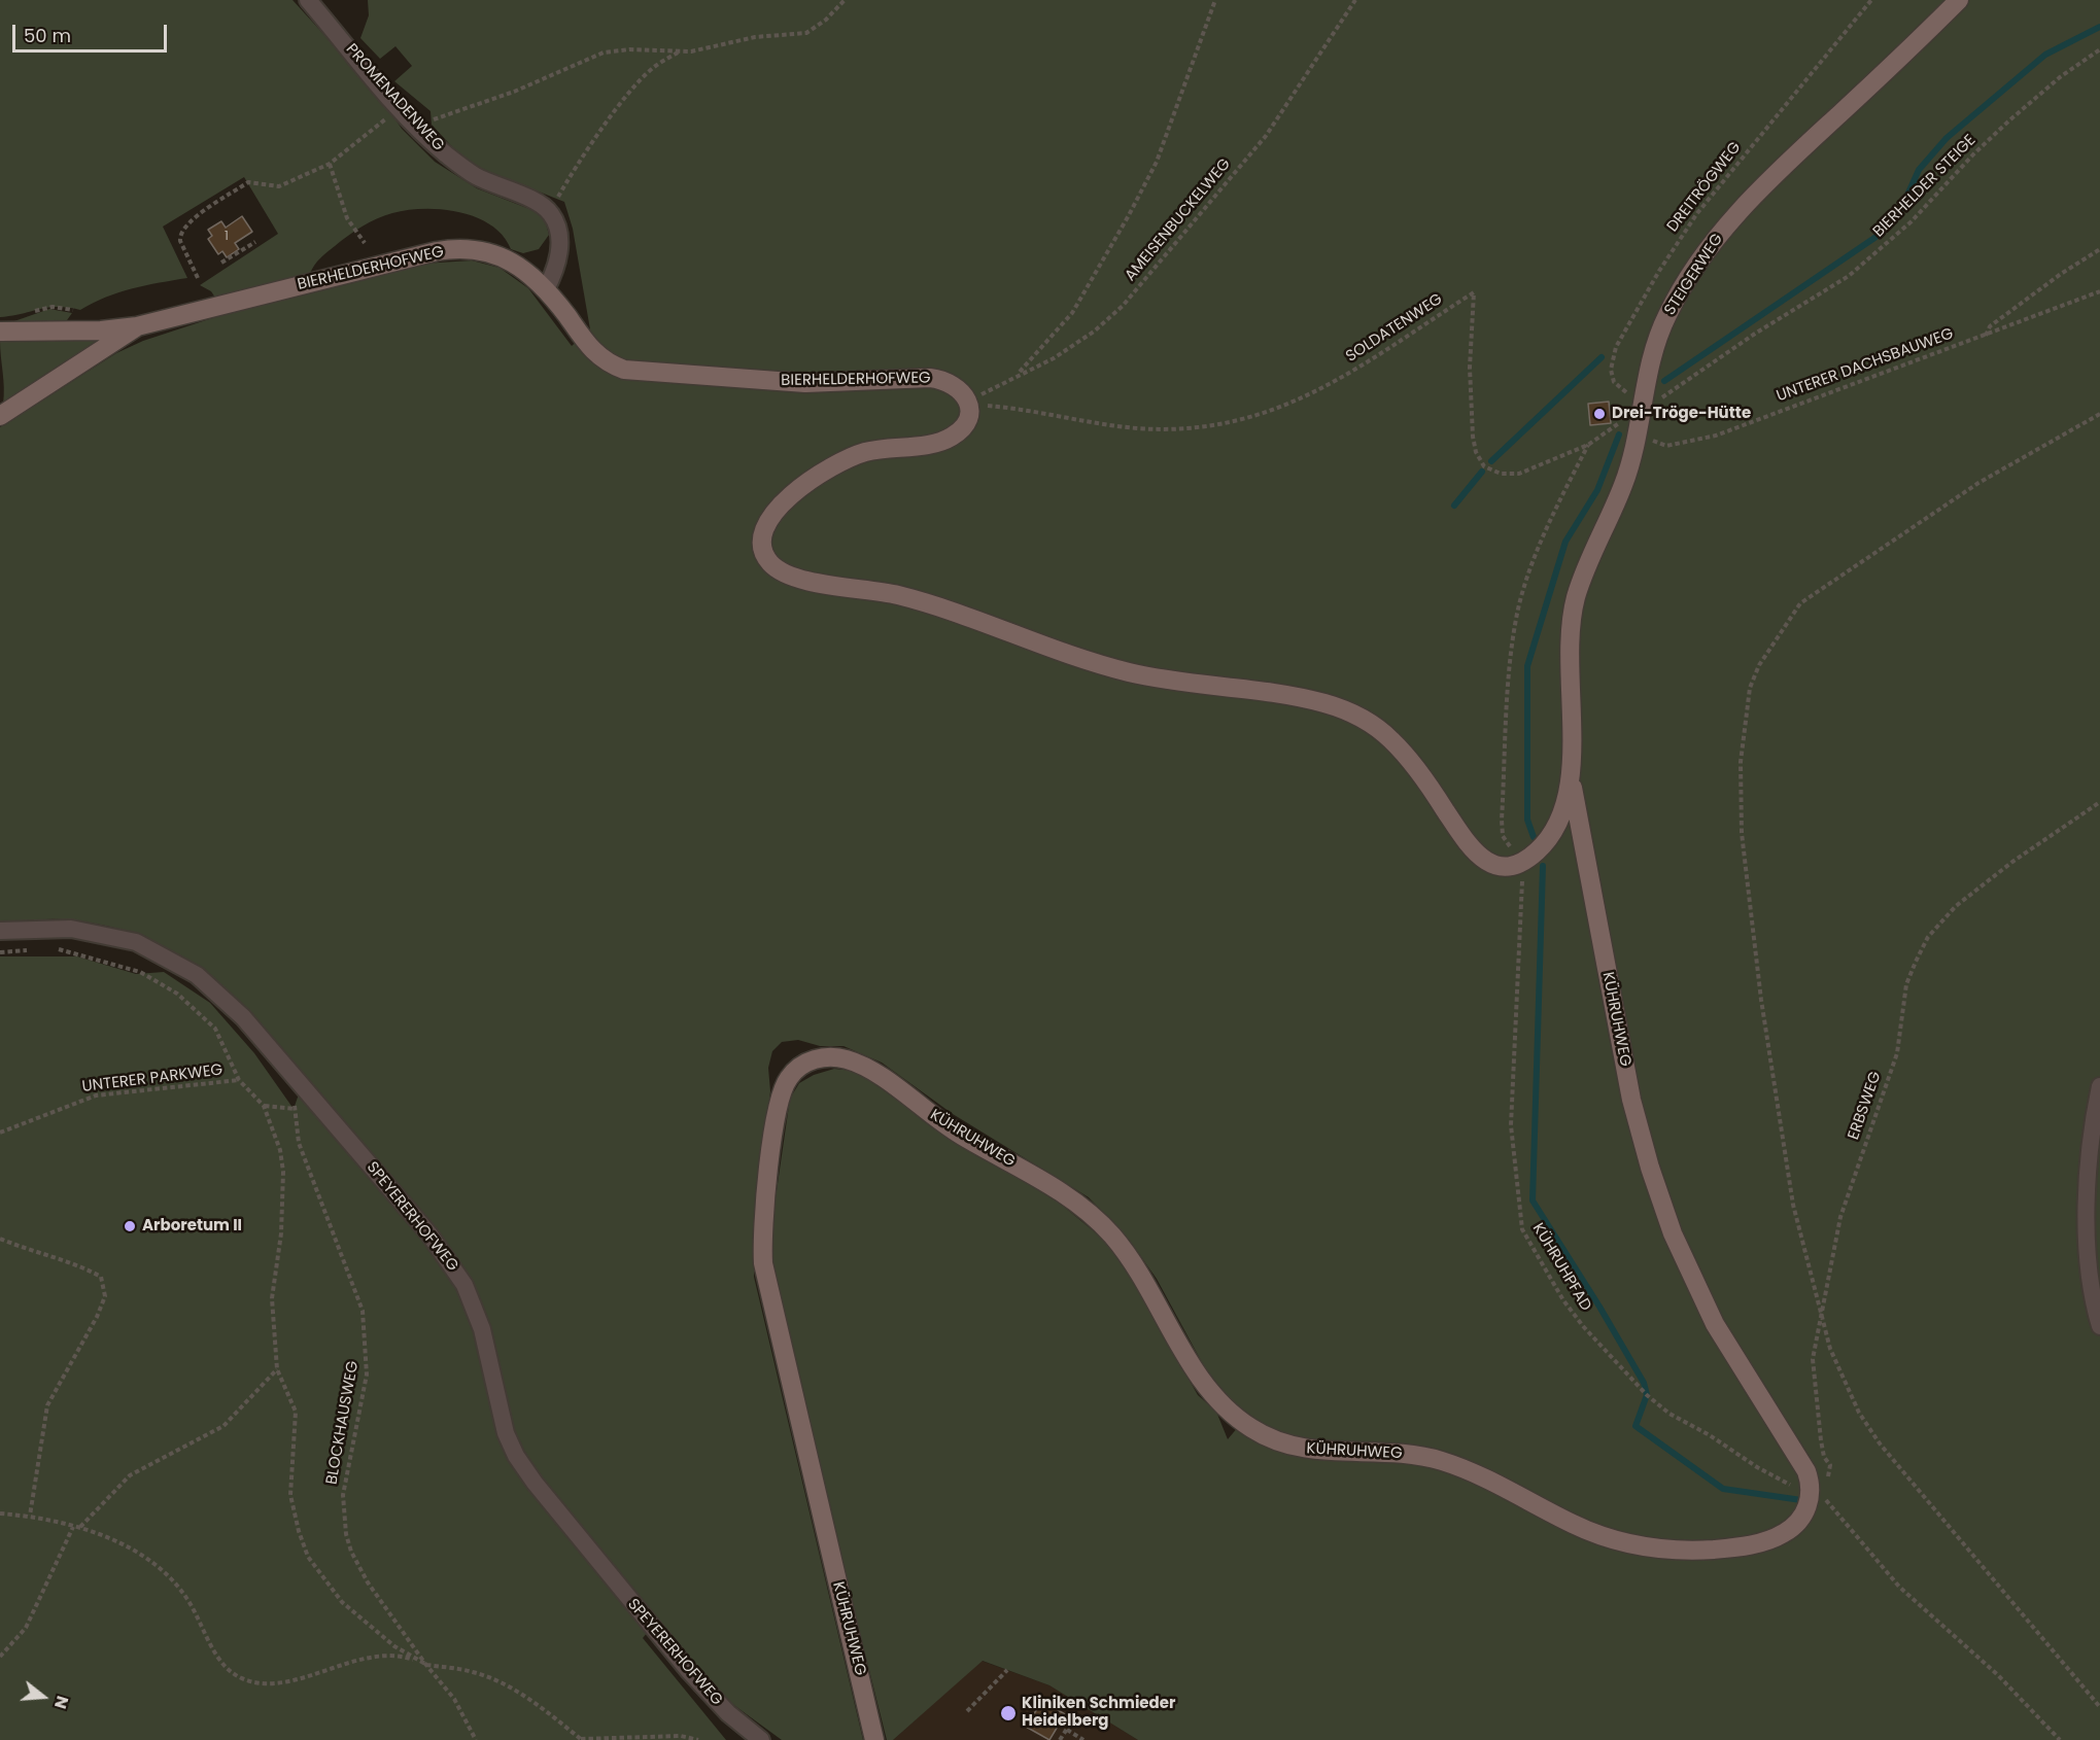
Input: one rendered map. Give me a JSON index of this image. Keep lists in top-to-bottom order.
{
  "streets": {
    "street": [
      "PROMENADENWEG",
      "BIERHELDERHOFWEG",
      "STEIGERWEG",
      "KÜHRUHWEG",
      "SPEYERERHOFWEG"
    ],
    "path": [
      "BIERHELDER STEIGE",
      "DREITRÖGWEG",
      "AMEISENBUCKELWEG",
      "SOLDATENWEG",
      "UNTERER DACHSBAUWEG",
      "UNTERER PARKWEG",
      "ERBSWEG",
      "KÜHRUHPFAD",
      "BLOCKHAUSWEG"
    ]
  },
  "crossings": [
    ["BIERHELDER STEIGE", "STEIGERWEG"],
    ["BIERHELDER STEIGE", "SOLDATENWEG"],
    ["DREITRÖGWEG", "STEIGERWEG"],
    ["AMEISENBUCKELWEG", "BIERHELDERHOFWEG"],
    ["STEIGERWEG", "SOLDATENWEG"],
    ["STEIGERWEG", "UNTERER DACHSBAUWEG"],
    ["STEIGERWEG", "KÜHRUHWEG"],
    ["KÜHRUHWEG", "ERBSWEG"],
    ["KÜHRUHWEG", "KÜHRUHPFAD"],
    ["ERBSWEG", "KÜHRUHPFAD"],
    ["SPEYERERHOFWEG", "BLOCKHAUSWEG"]
  ],
  "places": ["Drei-Tröge-Hütte", "Arboretum II", "Kliniken Schmieder Heidelberg"],
  "house_numbers": ["1"],
  "scale_bar": "50 m",
  "north": "right"
}
